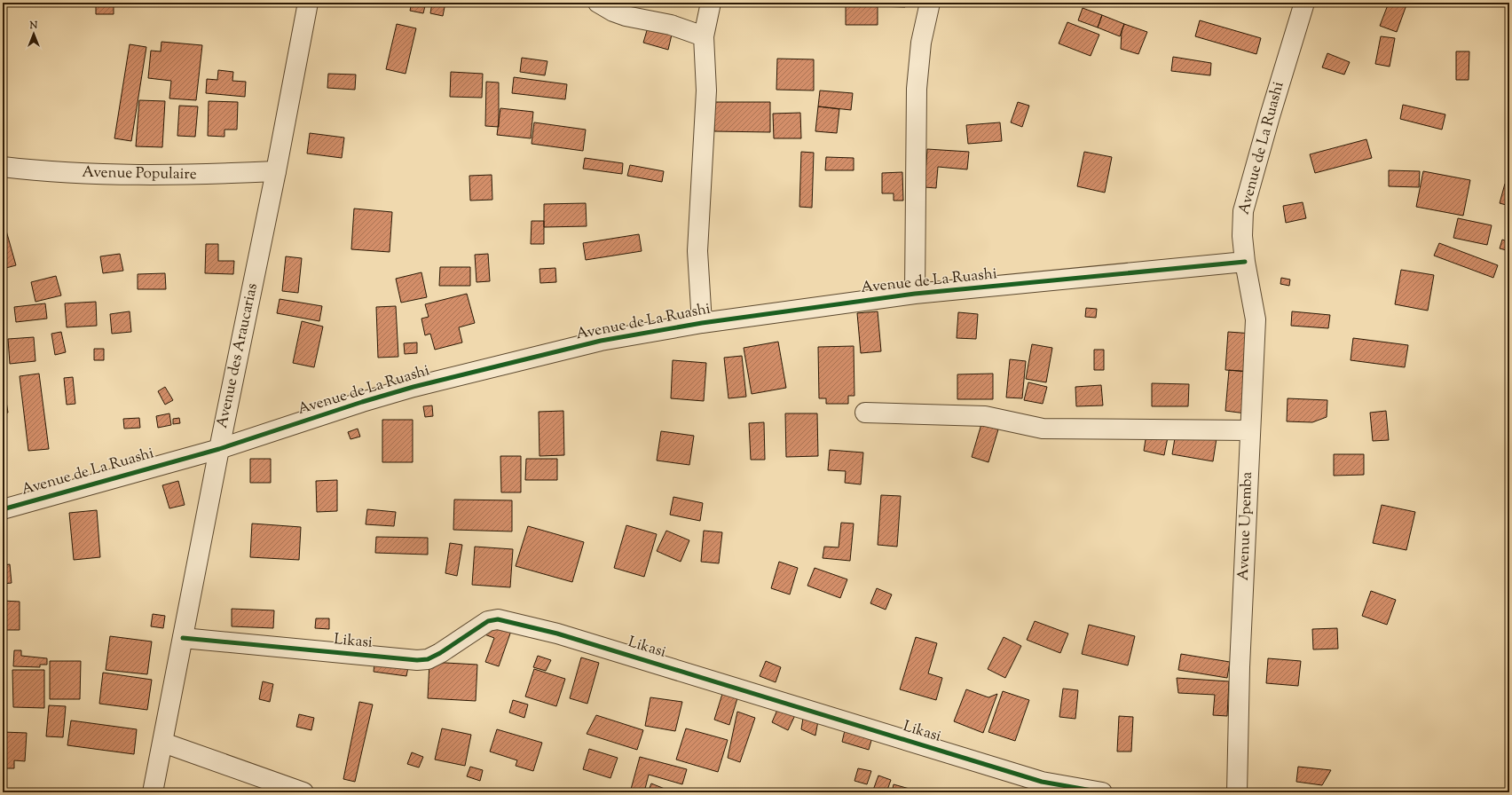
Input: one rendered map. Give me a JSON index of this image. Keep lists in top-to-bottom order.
{
  "streets": {
    "street": [
      "Avenue de La Ruashi",
      "Avenue Populaire",
      "Avenue des Araucarias",
      "Avenue Upemba",
      "Likasi"
    ]
  },
  "crossings": [
    ["Avenue de La Ruashi", "Avenue des Araucarias"],
    ["Avenue de La Ruashi", "Avenue Upemba"],
    ["Avenue Populaire", "Avenue des Araucarias"],
    ["Avenue des Araucarias", "Likasi"]
  ],
  "north": "top"
}
